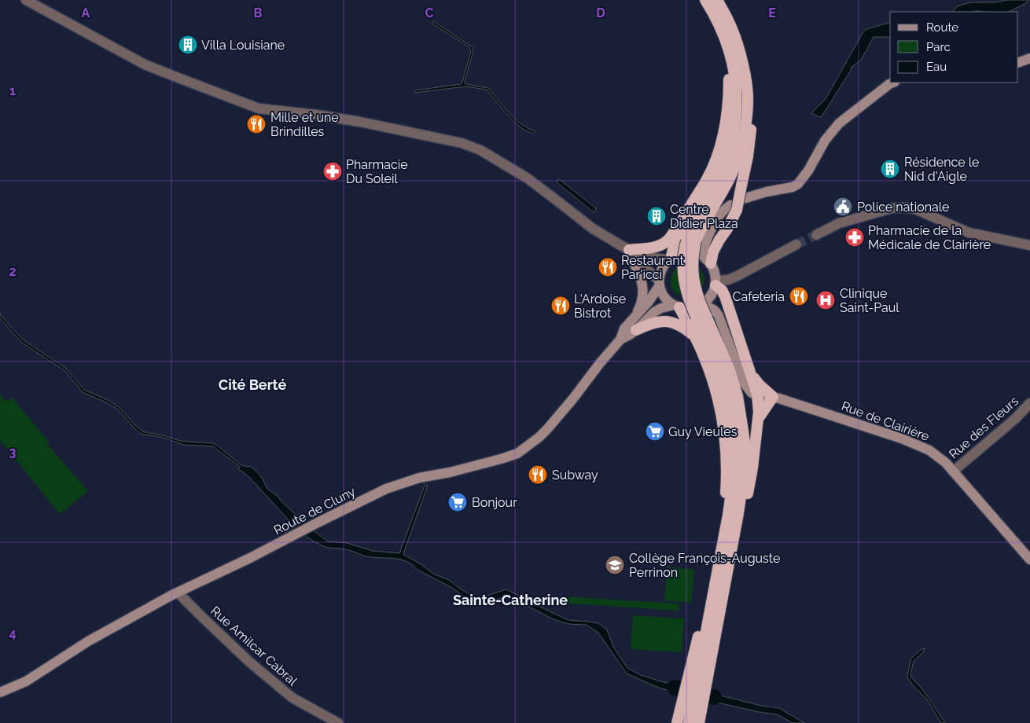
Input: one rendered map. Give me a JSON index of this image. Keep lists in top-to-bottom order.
{
  "streets": {
    "main road": ["Rue de Clairière", "Route de Cluny"],
    "street": ["Rue des Fleurs", "Rue Amilcar Cabral"]
  },
  "crossings": [
    ["Rue de Clairière", "Rue des Fleurs"],
    ["Route de Cluny", "Rue Amilcar Cabral"]
  ],
  "districts": ["Cité Berté", "Sainte-Catherine"],
  "places": {
    "building": ["Villa Louisiane", "Résidence le Nid d'Aigle", "Centre Didier Plaza"],
    "restaurant": [
      "Mille et une Brindilles",
      "Restaurant Par'icci",
      "Cafeteria",
      "L'Ardoise Bistrot",
      "Subway"
    ],
    "pharmacy": ["Pharmacie Du Soleil", "Pharmacie de la Médicale de Clairière"],
    "public building": ["Police nationale"],
    "hospital": ["Clinique Saint-Paul"],
    "supermarket": ["Guy Vieules", "Bonjour"],
    "school or university": ["Collège François-Auguste Perrinon"]
  },
  "legend": ["Route", "Parc", "Eau"],
  "grid": {
    "columns": [
      "A",
      "B",
      "C",
      "D",
      "E"
    ],
    "rows": [
      "1",
      "2",
      "3",
      "4"
    ]
  }
}
